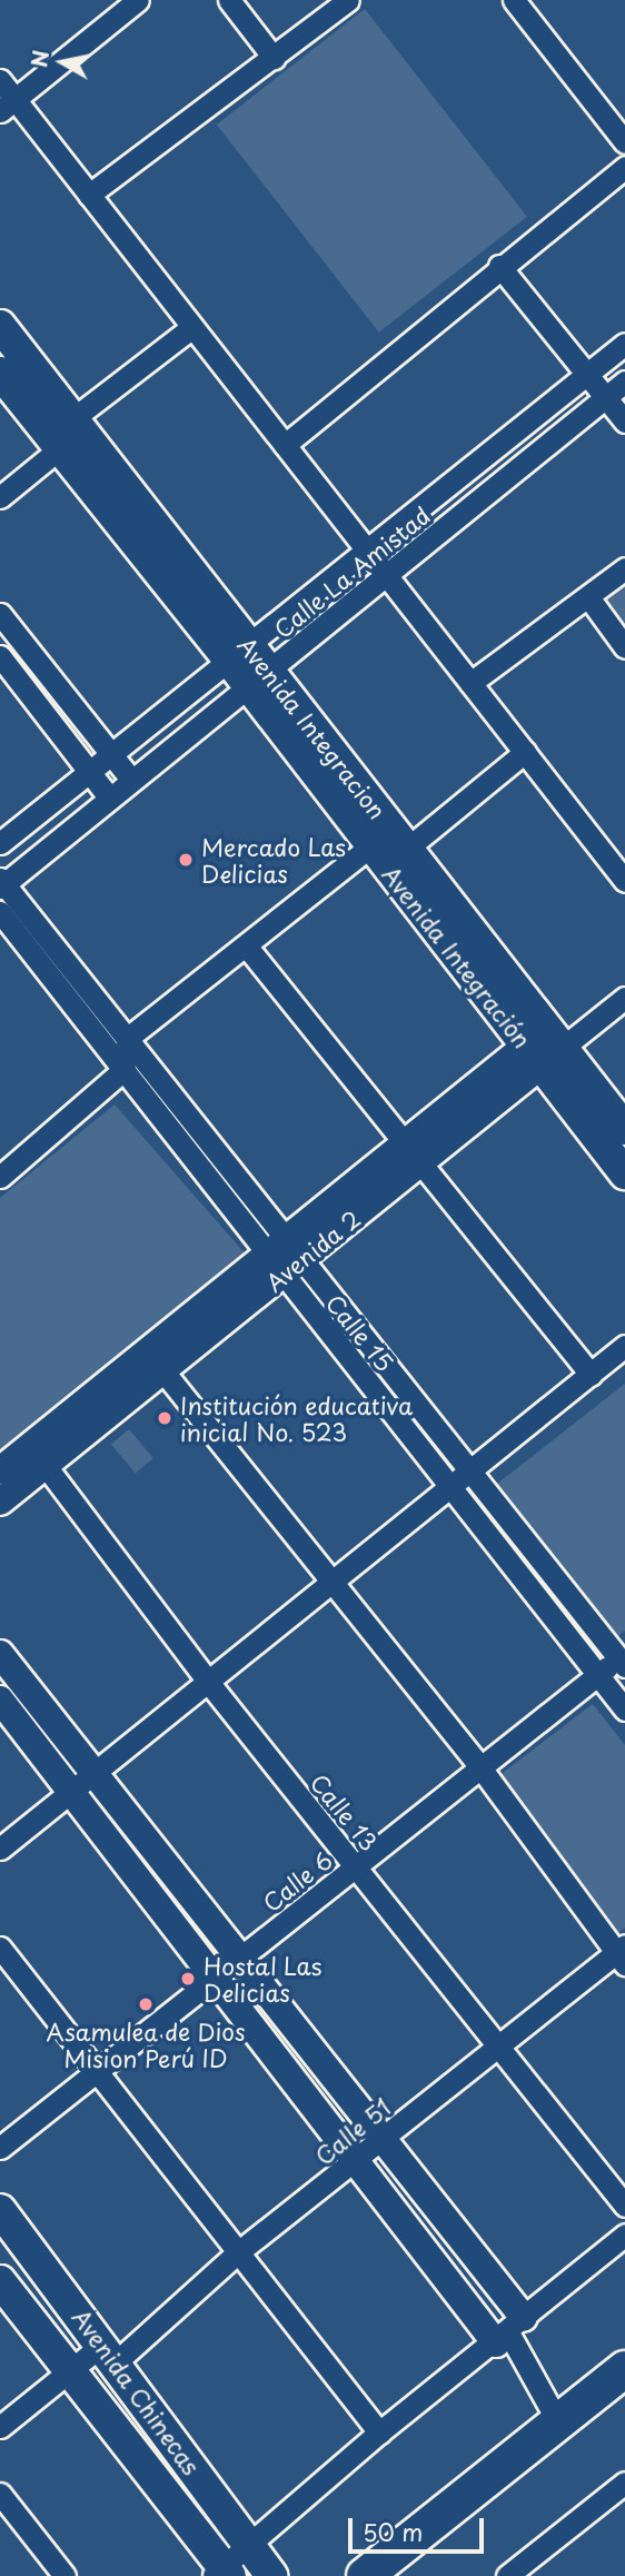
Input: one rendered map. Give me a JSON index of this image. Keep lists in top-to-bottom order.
{
  "streets": {
    "main road": ["Avenida Integración", "Avenida Chinecas"],
    "street": [
      "Calle La Amistad",
      "Avenida 2",
      "Calle 15",
      "Calle 13",
      "Calle 6",
      "Calle 51"
    ]
  },
  "crossings": [
    ["Calle La Amistad", "Avenida Integración"],
    ["Avenida Integración", "Avenida 2"],
    ["Avenida 2", "Calle 15"],
    ["Avenida 2", "Calle 13"],
    ["Calle 15", "Calle 6"],
    ["Calle 13", "Calle 6"],
    ["Calle 13", "Calle 51"],
    ["Calle 51", "Avenida Chinecas"]
  ],
  "places": [
    "Mercado Las Delicias",
    "Institución educativa inicial No. 523",
    "Hostal Las Delicias",
    "Asamulea de Dios Mision Perú ID"
  ],
  "scale_bar": "50 m",
  "north": "left"
}
